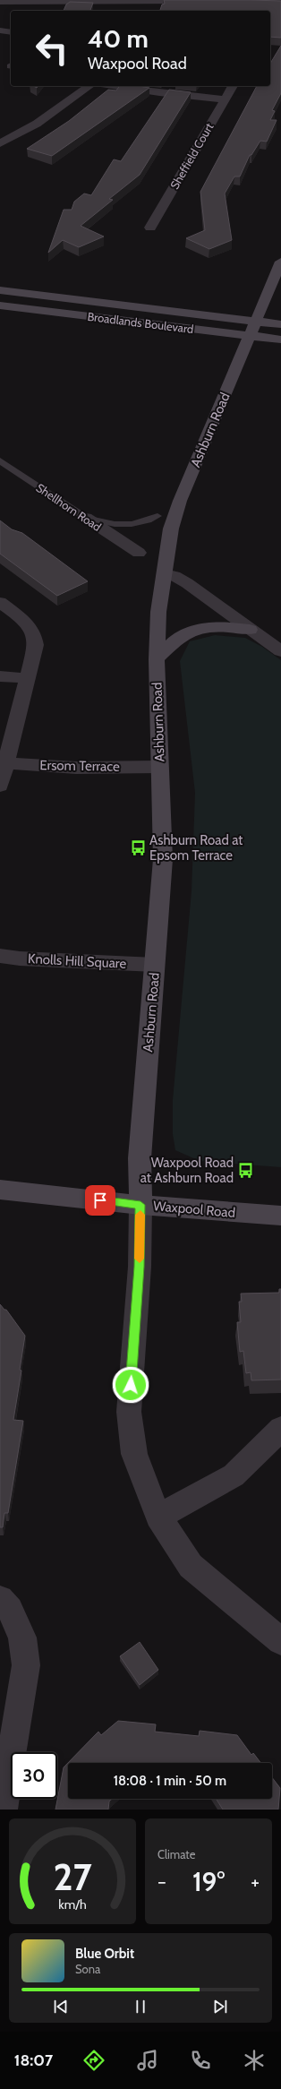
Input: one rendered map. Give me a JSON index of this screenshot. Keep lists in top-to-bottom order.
{
  "streets": {
    "street": [
      "Sheffield Court",
      "Broadlands Boulevard",
      "Ashburn Road",
      "Shellhorn Road",
      "Ersom Terrace",
      "Knolls Hill Square",
      "Waxpool Road"
    ]
  },
  "crossings": [
    ["Broadlands Boulevard", "Ashburn Road"],
    ["Ashburn Road", "Ersom Terrace"],
    ["Ashburn Road", "Knolls Hill Square"],
    ["Ashburn Road", "Waxpool Road"]
  ],
  "places": {
    "bus stop": ["Ashburn Road at Epsom Terrace", "Waxpool Road at Ashburn Road"]
  },
  "page": {
    "turn": ["40 m", "Waxpool Road"],
    "limit": "30",
    "trip": "18:08 · 1 min · 50 m",
    "tile": "Climate",
    "heat": ["−", "19°", "+"],
    "song": ["Blue Orbit", "Sona"],
    "tabs": "18:07",
    "gauge": ["27", "km/h"]
  }
}
